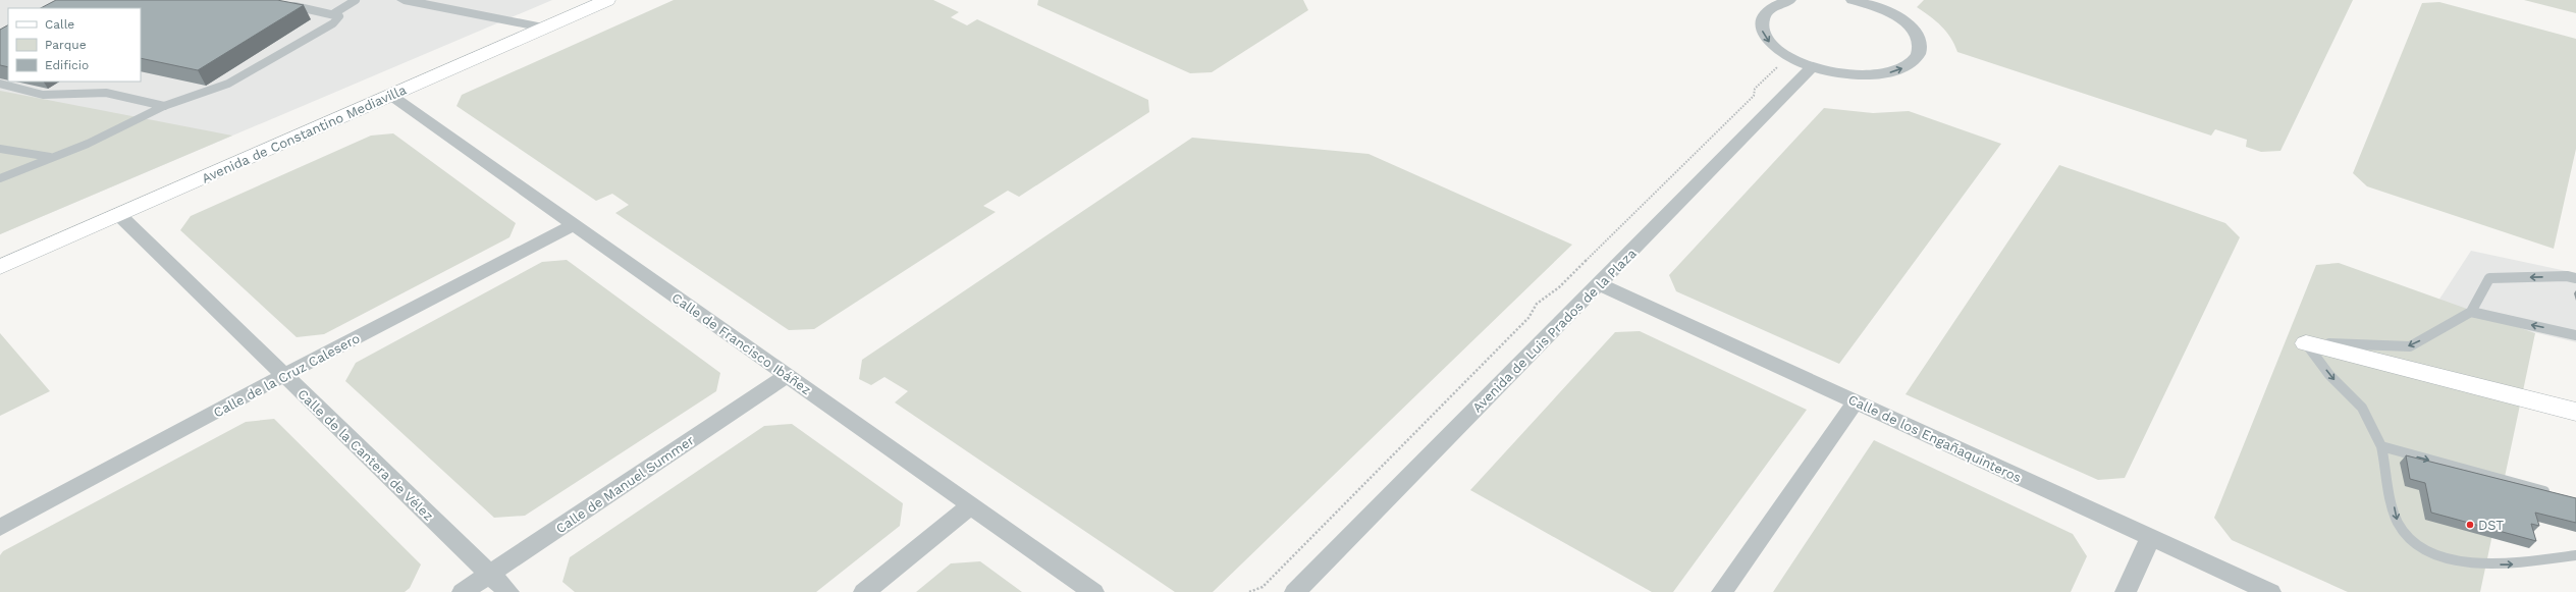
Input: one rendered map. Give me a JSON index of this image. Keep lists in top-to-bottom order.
{
  "streets": {
    "street": [
      "Avenida de Constantino Mediavilla",
      "Avenida de Luis Prados de la Plaza",
      "Calle de Francisco Ibáñez",
      "Calle de la Cruz Calesero",
      "Calle de los Engañaquinteros",
      "Calle de la Cantera de Vélez",
      "Calle de Manuel Summer"
    ]
  },
  "crossings": [
    ["Avenida de Constantino Mediavilla", "Calle de Francisco Ibáñez"],
    ["Avenida de Constantino Mediavilla", "Calle de la Cantera de Vélez"],
    ["Avenida de Luis Prados de la Plaza", "Calle de los Engañaquinteros"],
    ["Calle de Francisco Ibáñez", "Calle de la Cruz Calesero"],
    ["Calle de Francisco Ibáñez", "Calle de Manuel Summer"],
    ["Calle de la Cruz Calesero", "Calle de la Cantera de Vélez"],
    ["Calle de la Cantera de Vélez", "Calle de Manuel Summer"]
  ],
  "places": ["DST"],
  "legend": ["Calle", "Parque", "Edificio"]
}
